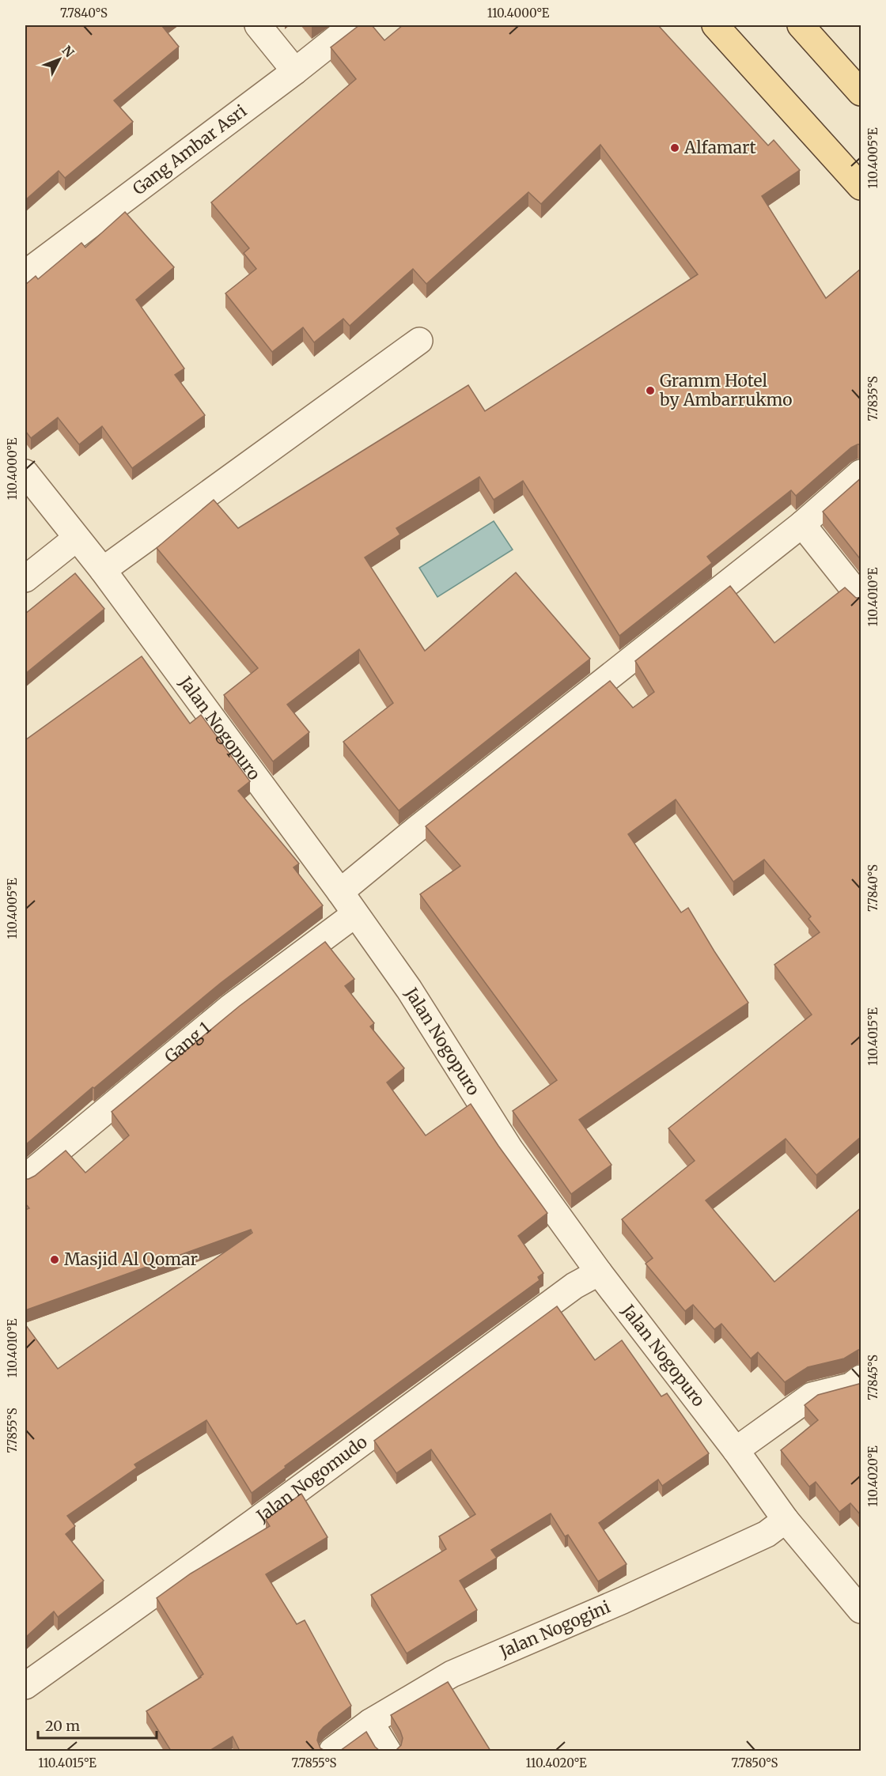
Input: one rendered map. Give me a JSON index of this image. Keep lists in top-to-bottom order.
{
  "streets": {
    "street": [
      "Gang Ambar Asri",
      "Jalan Nogopuro",
      "Gang 1",
      "Jalan Nogomudo",
      "Jalan Nogogini"
    ]
  },
  "crossings": [
    ["Jalan Nogopuro", "Gang 1"],
    ["Jalan Nogopuro", "Jalan Nogomudo"],
    ["Jalan Nogopuro", "Jalan Nogogini"]
  ],
  "places": ["Alfamart", "Gramm Hotel by Ambarrukmo", "Masjid Al Qomar"],
  "scale_bar": "20 m",
  "north": "top right",
  "coordinates": [
    "7.7840°S",
    "110.4000°E",
    "110.4005°E",
    "7.7835°S",
    "110.4010°E",
    "110.4015°E",
    "7.7845°S",
    "7.7855°S",
    "110.4020°E",
    "7.7850°S"
  ]
}
